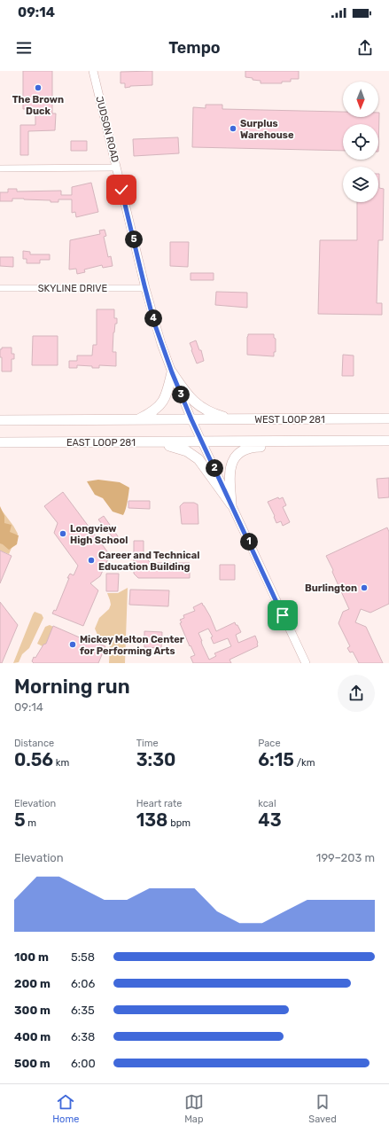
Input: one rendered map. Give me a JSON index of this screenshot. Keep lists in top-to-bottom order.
{
  "streets": {
    "highway": ["WEST LOOP 281", "EAST LOOP 281"],
    "main road": ["JUDSON ROAD"],
    "street": ["SKYLINE DRIVE"]
  },
  "crossings": [
    ["JUDSON ROAD", "SKYLINE DRIVE"],
    ["JUDSON ROAD", "WEST LOOP 281"],
    ["JUDSON ROAD", "EAST LOOP 281"]
  ],
  "places": [
    "The Brown Duck",
    "Surplus Warehouse",
    "Longview High School",
    "Career and Technical Education Building",
    "Burlington",
    "Mickey Melton Center for Performing Arts"
  ],
  "north": "bottom",
  "page": {
    "status": "09:14",
    "header": "Tempo",
    "pins": [
      "5",
      "4",
      "3",
      "2",
      "1"
    ],
    "heading": ["Morning run", "09:14"],
    "stats": [
      ["Distance", "0.56 km"],
      ["Time", "3:30"],
      ["Pace", "6:15 /km"],
      ["Elevation", "5 m"],
      ["Heart rate", "138 bpm"],
      ["kcal", "43"]
    ],
    "chart": ["Elevation", "199–203 m"],
    "list": [
      {
        "name": "100 m",
        "note": "5:58"
      },
      {
        "name": "200 m",
        "note": "6:06"
      },
      {
        "name": "300 m",
        "note": "6:35"
      },
      {
        "name": "400 m",
        "note": "6:38"
      },
      {
        "name": "500 m",
        "note": "6:00"
      }
    ],
    "tabs": ["Home", "Map", "Saved"]
  }
}
